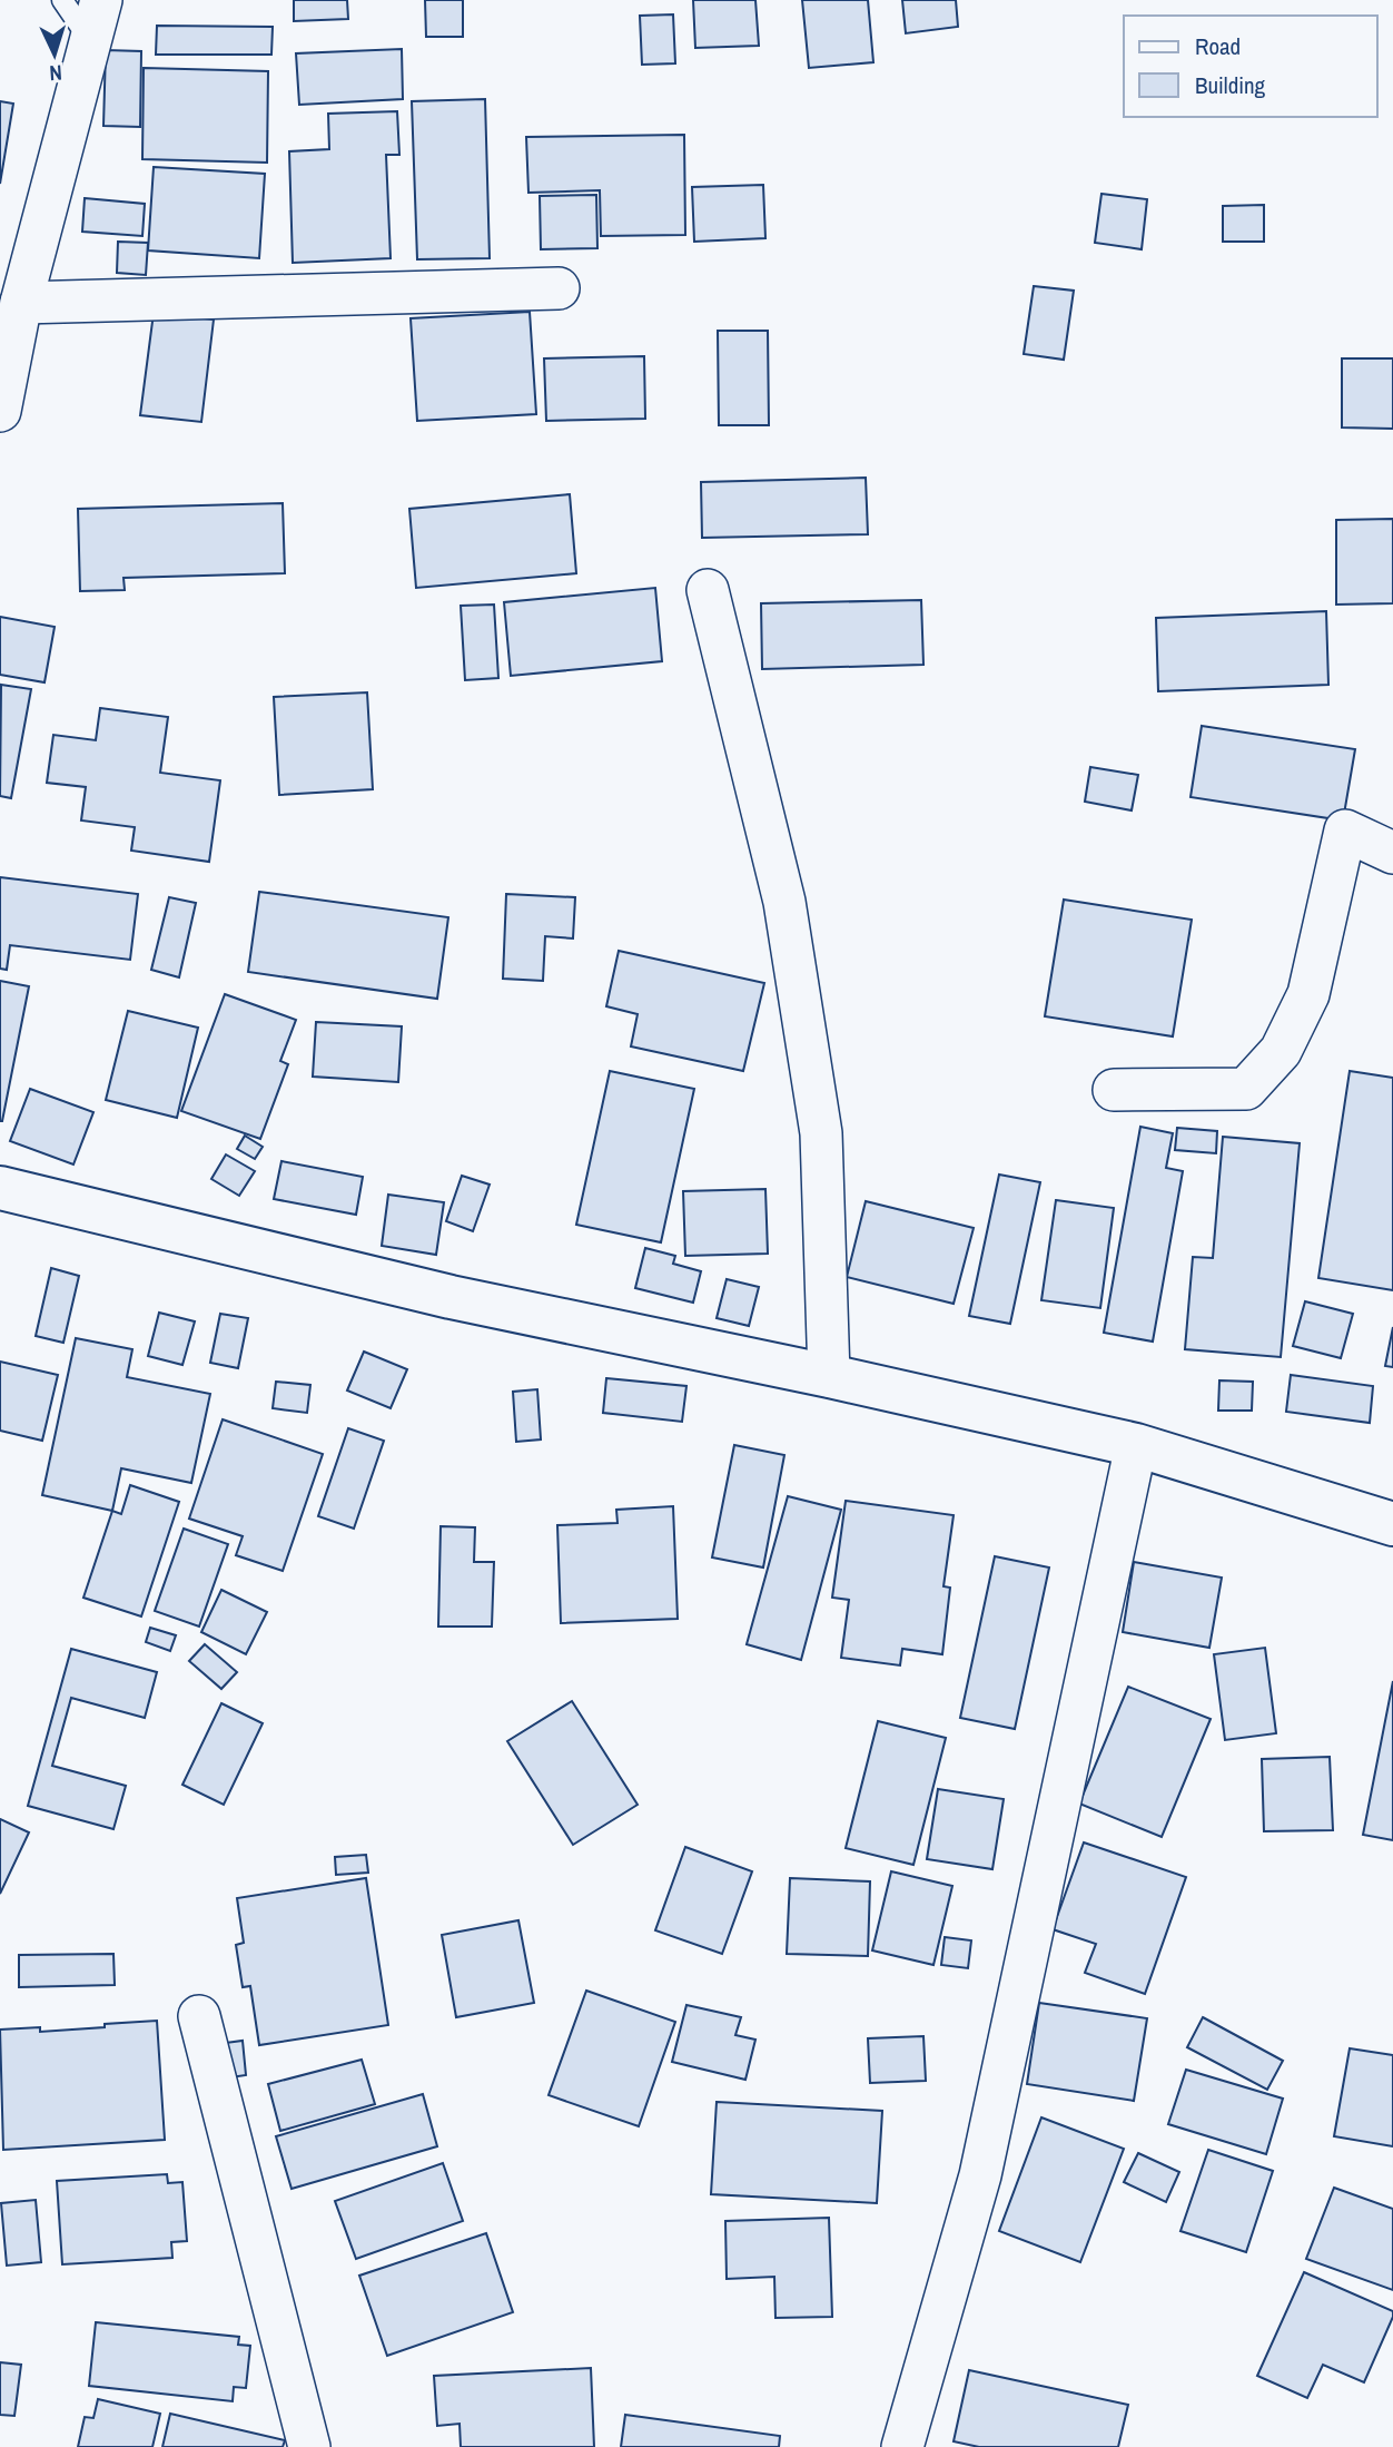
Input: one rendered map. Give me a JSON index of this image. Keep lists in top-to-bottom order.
{
  "legend": ["Road", "Building"],
  "north": "bottom"
}
